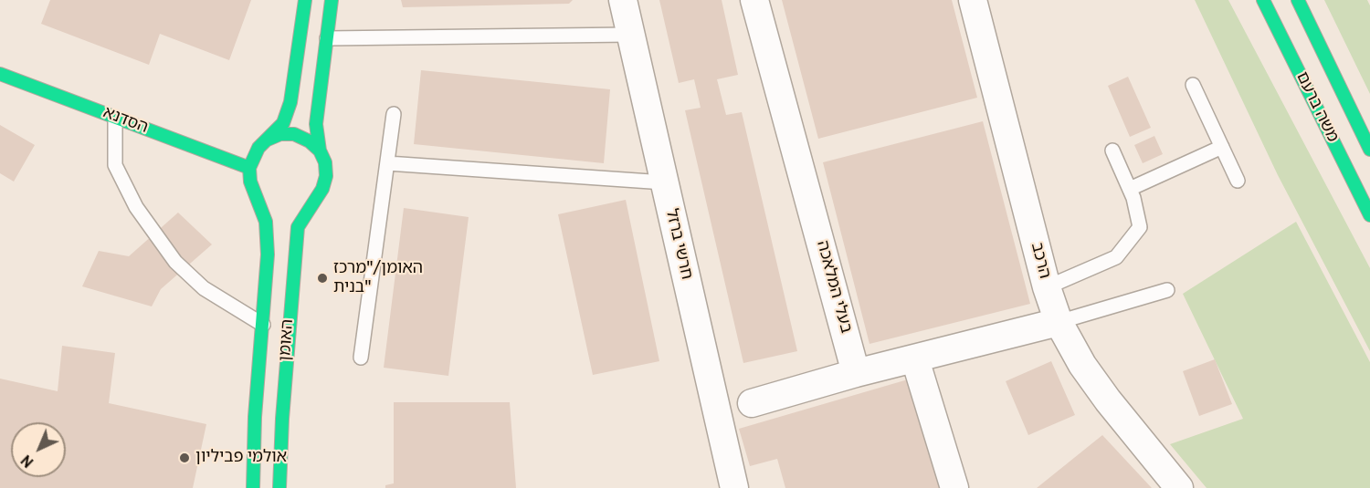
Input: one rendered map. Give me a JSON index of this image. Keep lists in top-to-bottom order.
{
  "streets": {
    "street": [
      "משה ברעם",
      "הסדנא",
      "חרשי ברזל",
      "הרכב",
      "בעלי המלאכה",
      "האומן"
    ]
  },
  "crossings": [
    ["הסדנא", "האומן"]
  ],
  "places": ["האומן/\"מרכז בנית\"", "אולמי פביליון"],
  "north": "bottom left"
}
